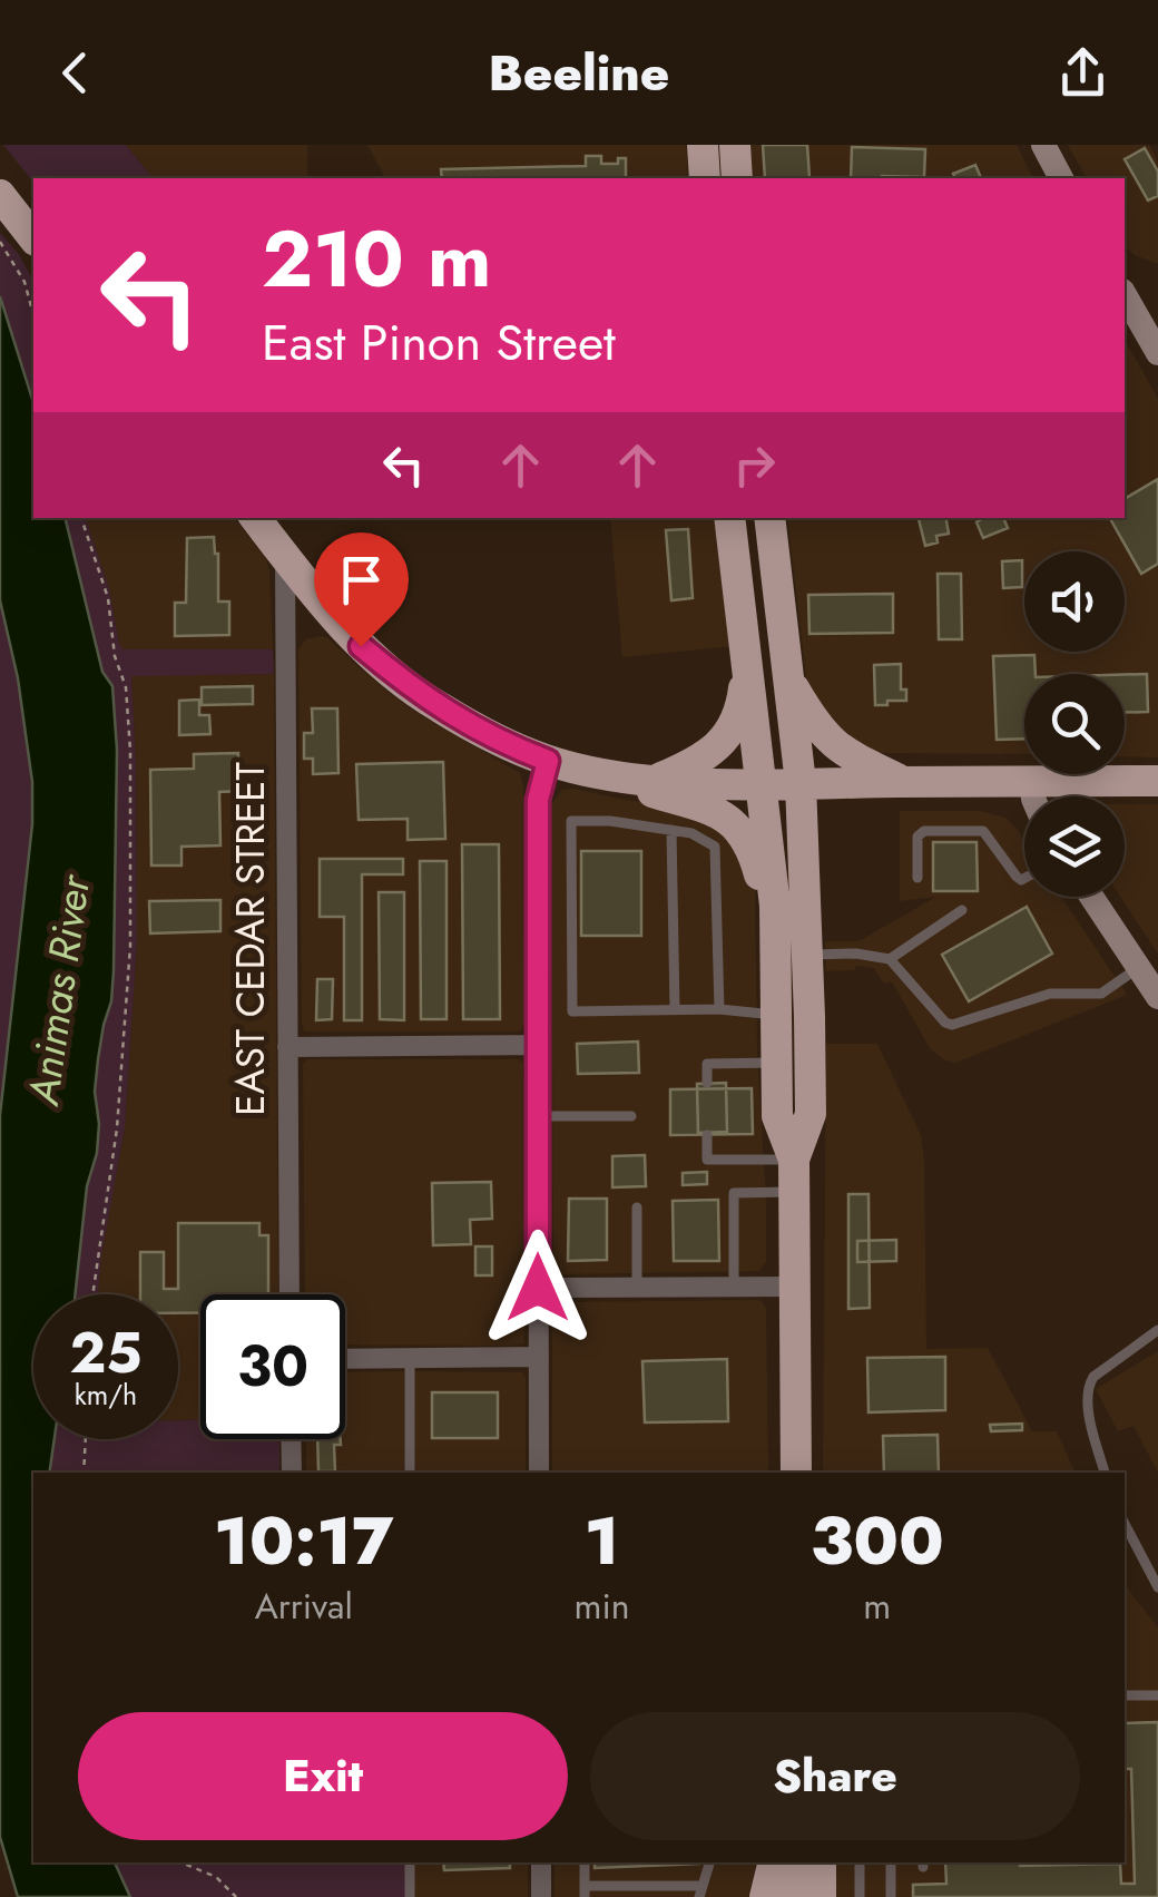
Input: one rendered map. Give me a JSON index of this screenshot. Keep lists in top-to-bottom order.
{
  "streets": {
    "street": ["EAST CEDAR STREET"]
  },
  "water": ["Animas River"],
  "page": {
    "header": "Beeline",
    "turn": ["210 m", "East Pinon Street"],
    "speed": "25 km/h",
    "limit": "30",
    "eta": [
      "10:17",
      "Arrival",
      "1",
      "min",
      "300",
      "m"
    ],
    "buttons": ["Exit", "Share"]
  }
}
